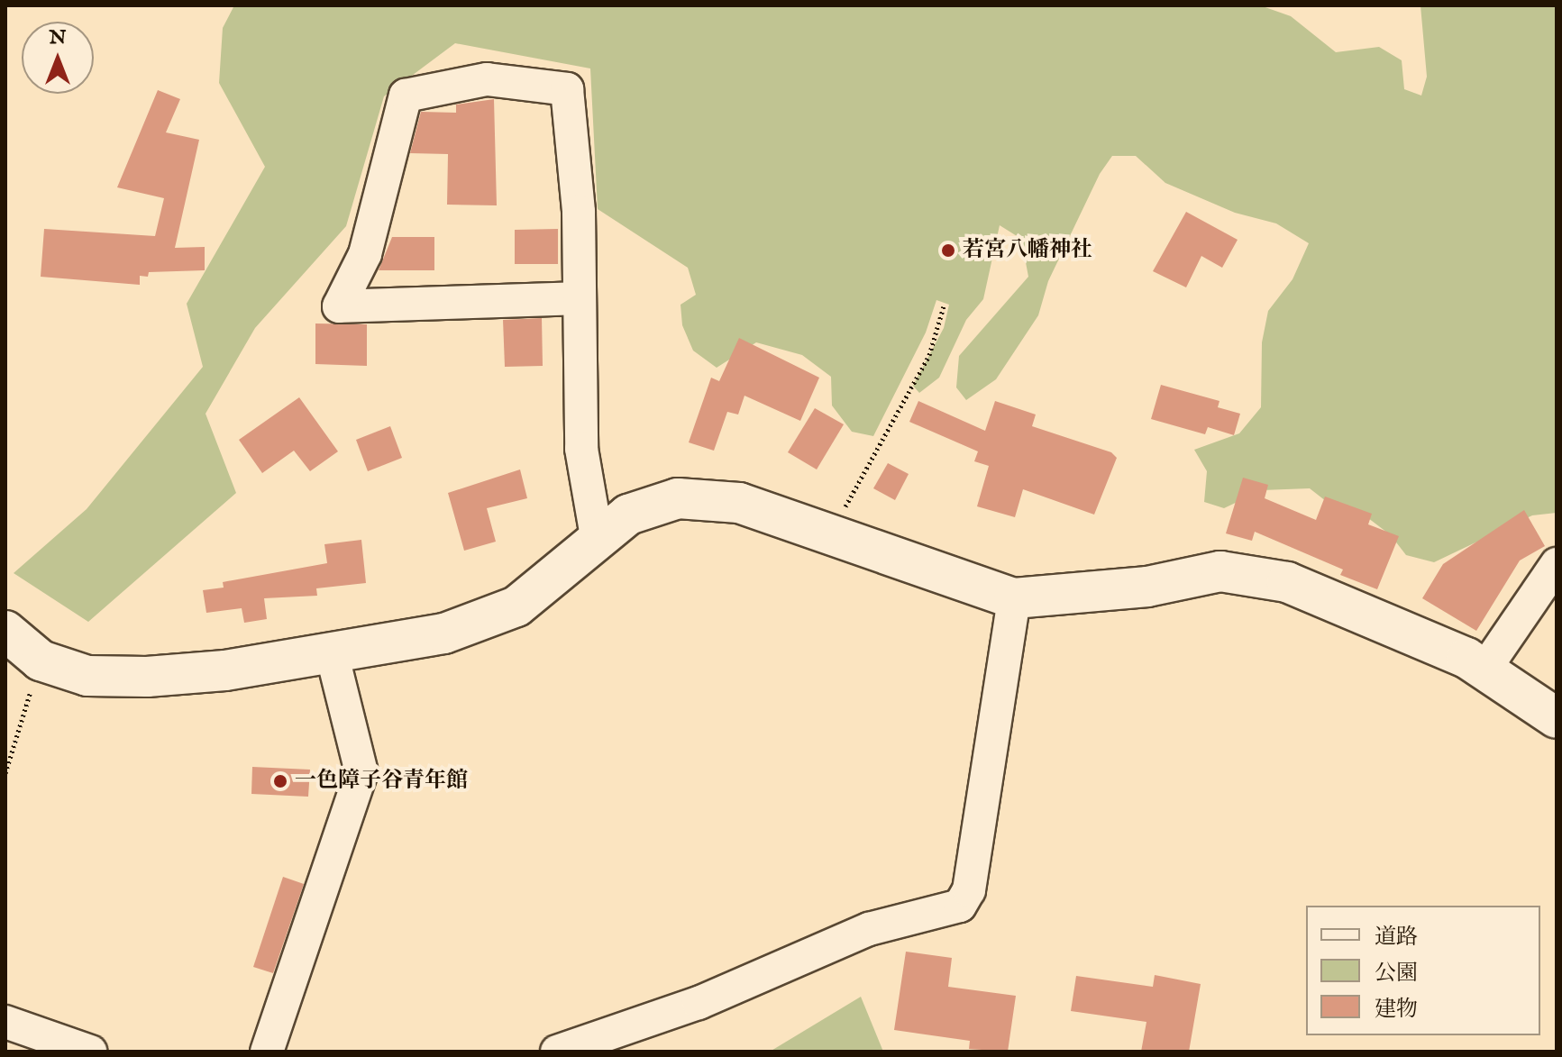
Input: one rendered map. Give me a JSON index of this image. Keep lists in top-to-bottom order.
{
  "places": ["若宮八幡神社", "一色障子谷青年館"],
  "legend": ["道路", "公園", "建物"],
  "north": "top"
}
